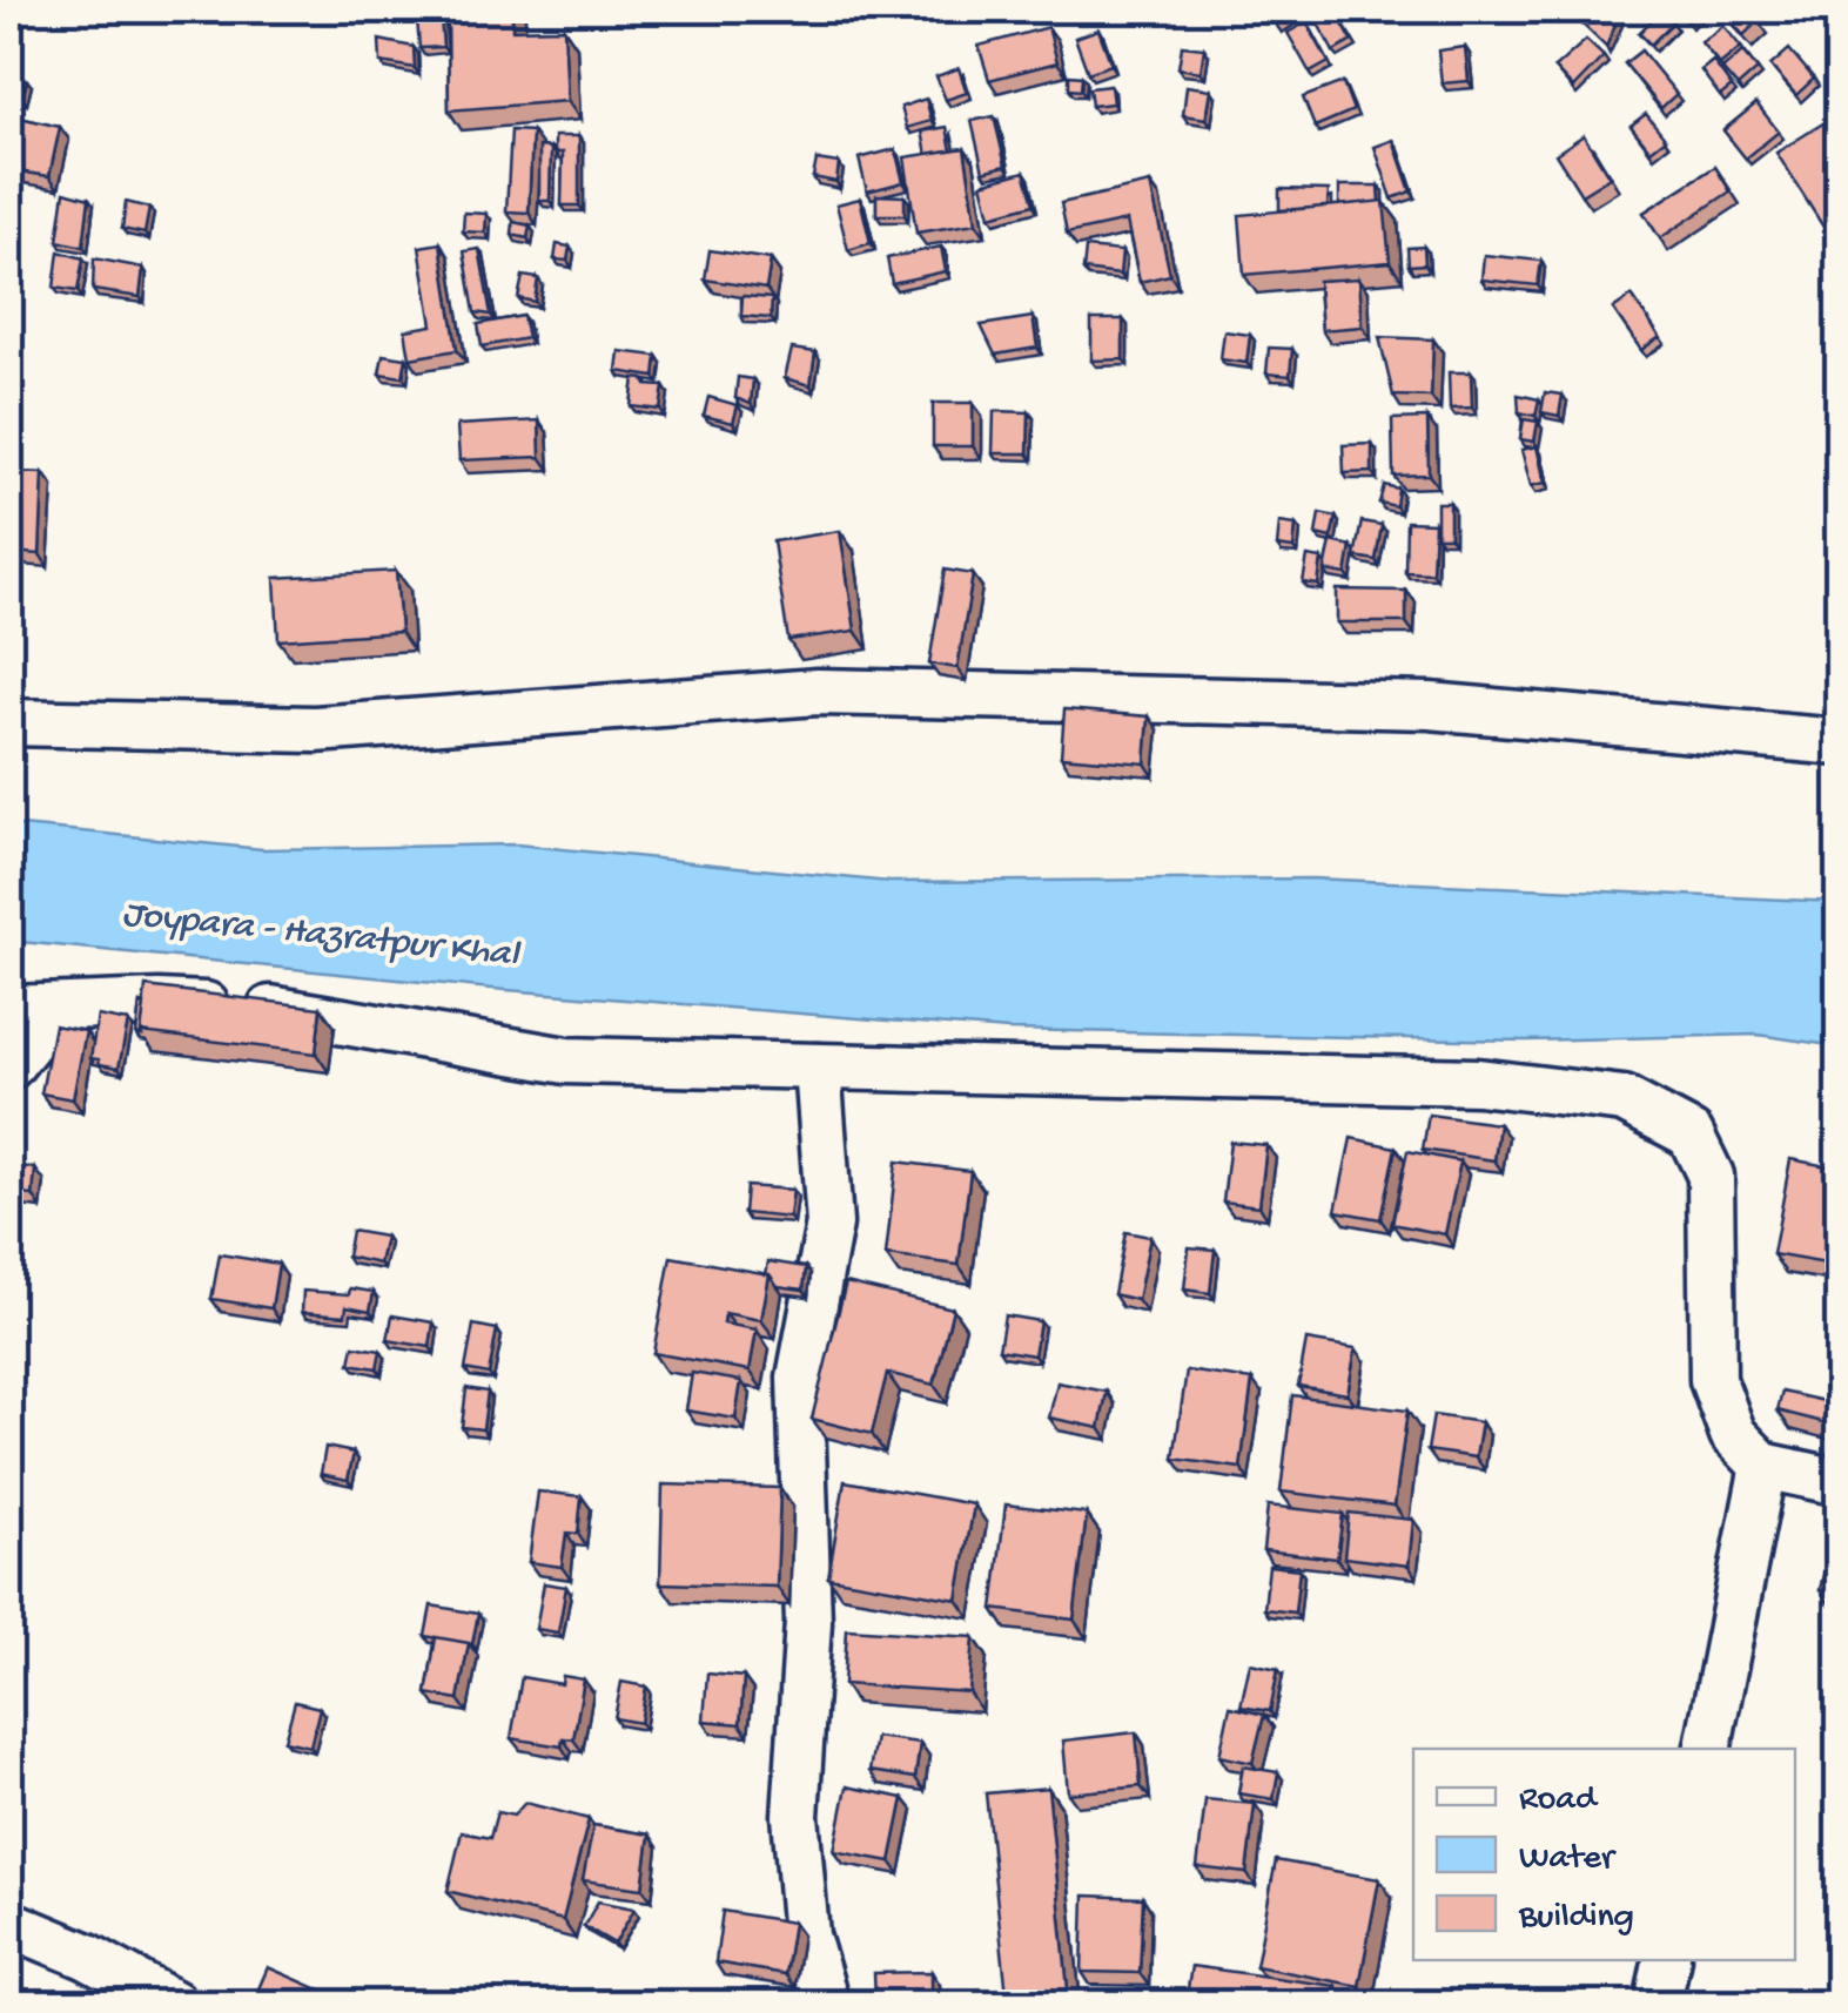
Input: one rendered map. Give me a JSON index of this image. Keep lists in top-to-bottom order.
{
  "water": ["Joypara - Hazratpur Khal"],
  "legend": ["Road", "Water", "Building"]
}
